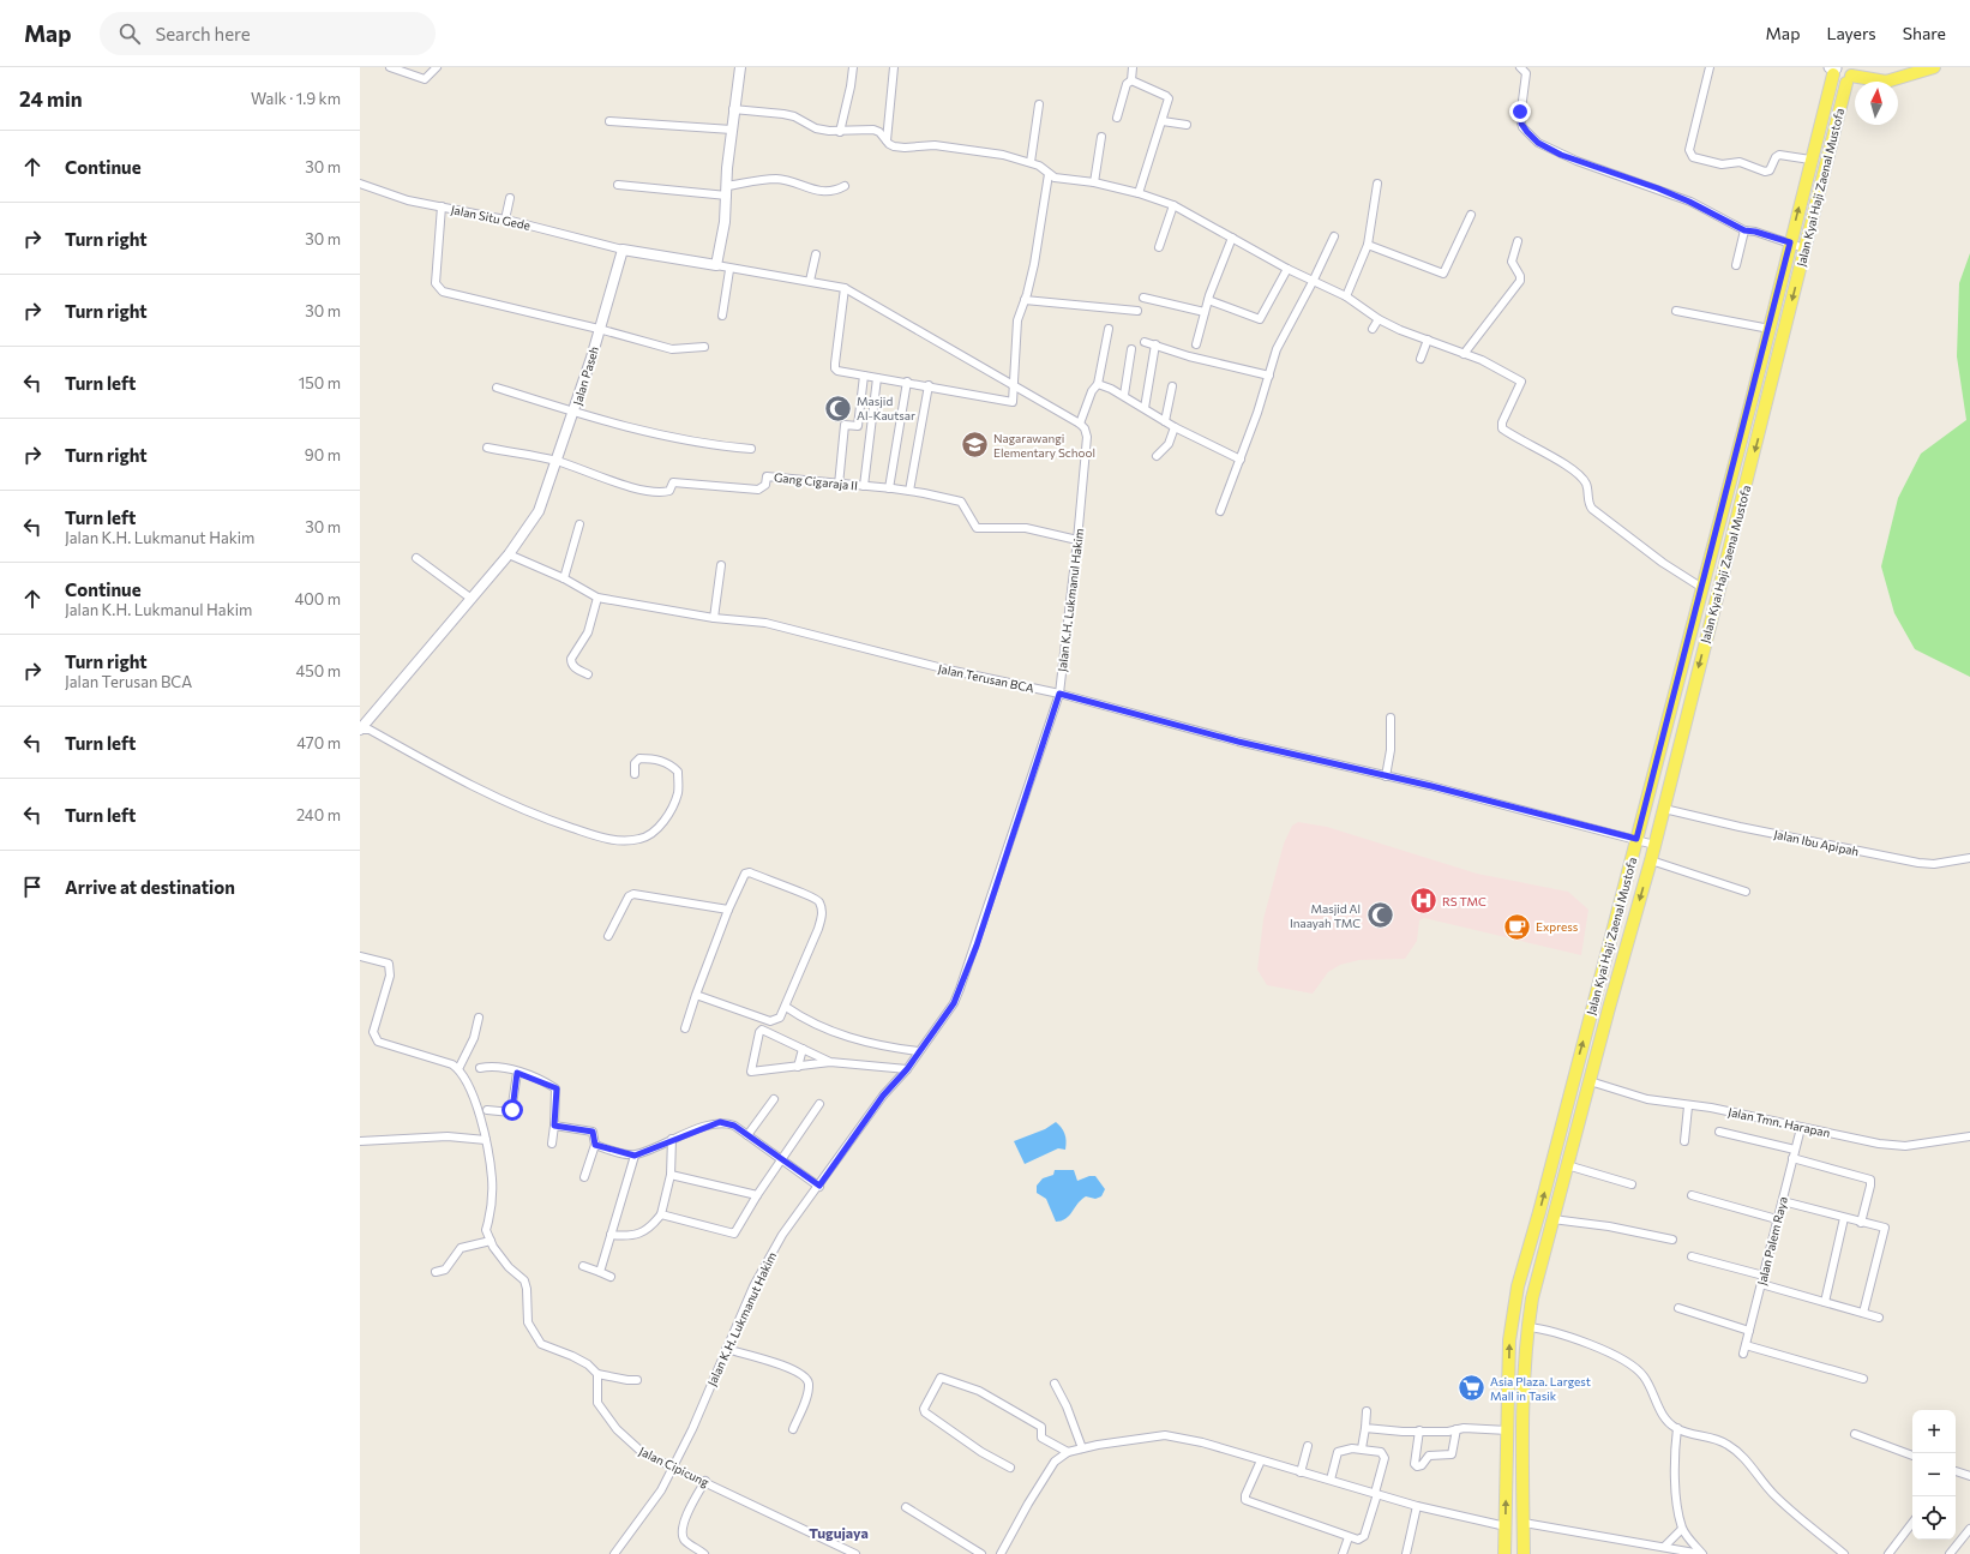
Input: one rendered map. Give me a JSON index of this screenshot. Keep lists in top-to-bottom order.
{
  "streets": {
    "main road": ["Jalan Kyai Haji Zaenal Mustofa"],
    "street": [
      "Jalan Situ Gede",
      "Jalan Paseh",
      "Gang Cigaraja II",
      "Jalan K.H. Lukmanul Hakim",
      "Jalan Terusan BCA",
      "Jalan Ibu Apipah",
      "Jalan Tmn. Harapan",
      "Jalan Palem Raya",
      "Jalan K.H. Lukmanut Hakim",
      "Jalan Cipicung"
    ]
  },
  "crossings": [
    ["Jalan Kyai Haji Zaenal Mustofa", "Jalan Terusan BCA"],
    ["Jalan Kyai Haji Zaenal Mustofa", "Jalan Ibu Apipah"],
    ["Jalan Kyai Haji Zaenal Mustofa", "Jalan Tmn. Harapan"],
    ["Jalan Situ Gede", "Jalan Paseh"],
    ["Jalan Paseh", "Gang Cigaraja II"],
    ["Jalan Paseh", "Jalan Terusan BCA"],
    ["Gang Cigaraja II", "Jalan K.H. Lukmanul Hakim"],
    ["Jalan K.H. Lukmanul Hakim", "Jalan Terusan BCA"],
    ["Jalan K.H. Lukmanul Hakim", "Jalan K.H. Lukmanut Hakim"],
    ["Jalan Tmn. Harapan", "Jalan Palem Raya"],
    ["Jalan K.H. Lukmanut Hakim", "Jalan Cipicung"]
  ],
  "districts": ["Tugujaya"],
  "places": {
    "mosque": ["Masjid Al-Kautsar", "Masjid Al Inaayah TMC"],
    "school or university": ["Nagarawangi Elementary School"],
    "hospital": ["RS TMC"],
    "cafe": ["Express"],
    "supermarket": ["Asia Plaza. Largest Mall in Tasik"]
  },
  "north": "top",
  "page": {
    "header": "Map",
    "search": "Search here",
    "nav": ["Map", "Layers", "Share"],
    "heading": ["24 min", "Walk · 1.9 km"],
    "list": [
      ["Continue", "30 m"],
      ["Turn right", "30 m"],
      ["Turn right", "30 m"],
      ["Turn left", "150 m"],
      ["Turn right", "90 m"],
      ["Turn left", "Jalan K.H. Lukmanut Hakim", "30 m"],
      ["Continue", "Jalan K.H. Lukmanul Hakim", "400 m"],
      ["Turn right", "Jalan Terusan BCA", "450 m"],
      ["Turn left", "470 m"],
      ["Turn left", "240 m"],
      "Arrive at destination"
    ],
    "map_buttons": ["+", "−"]
  }
}
